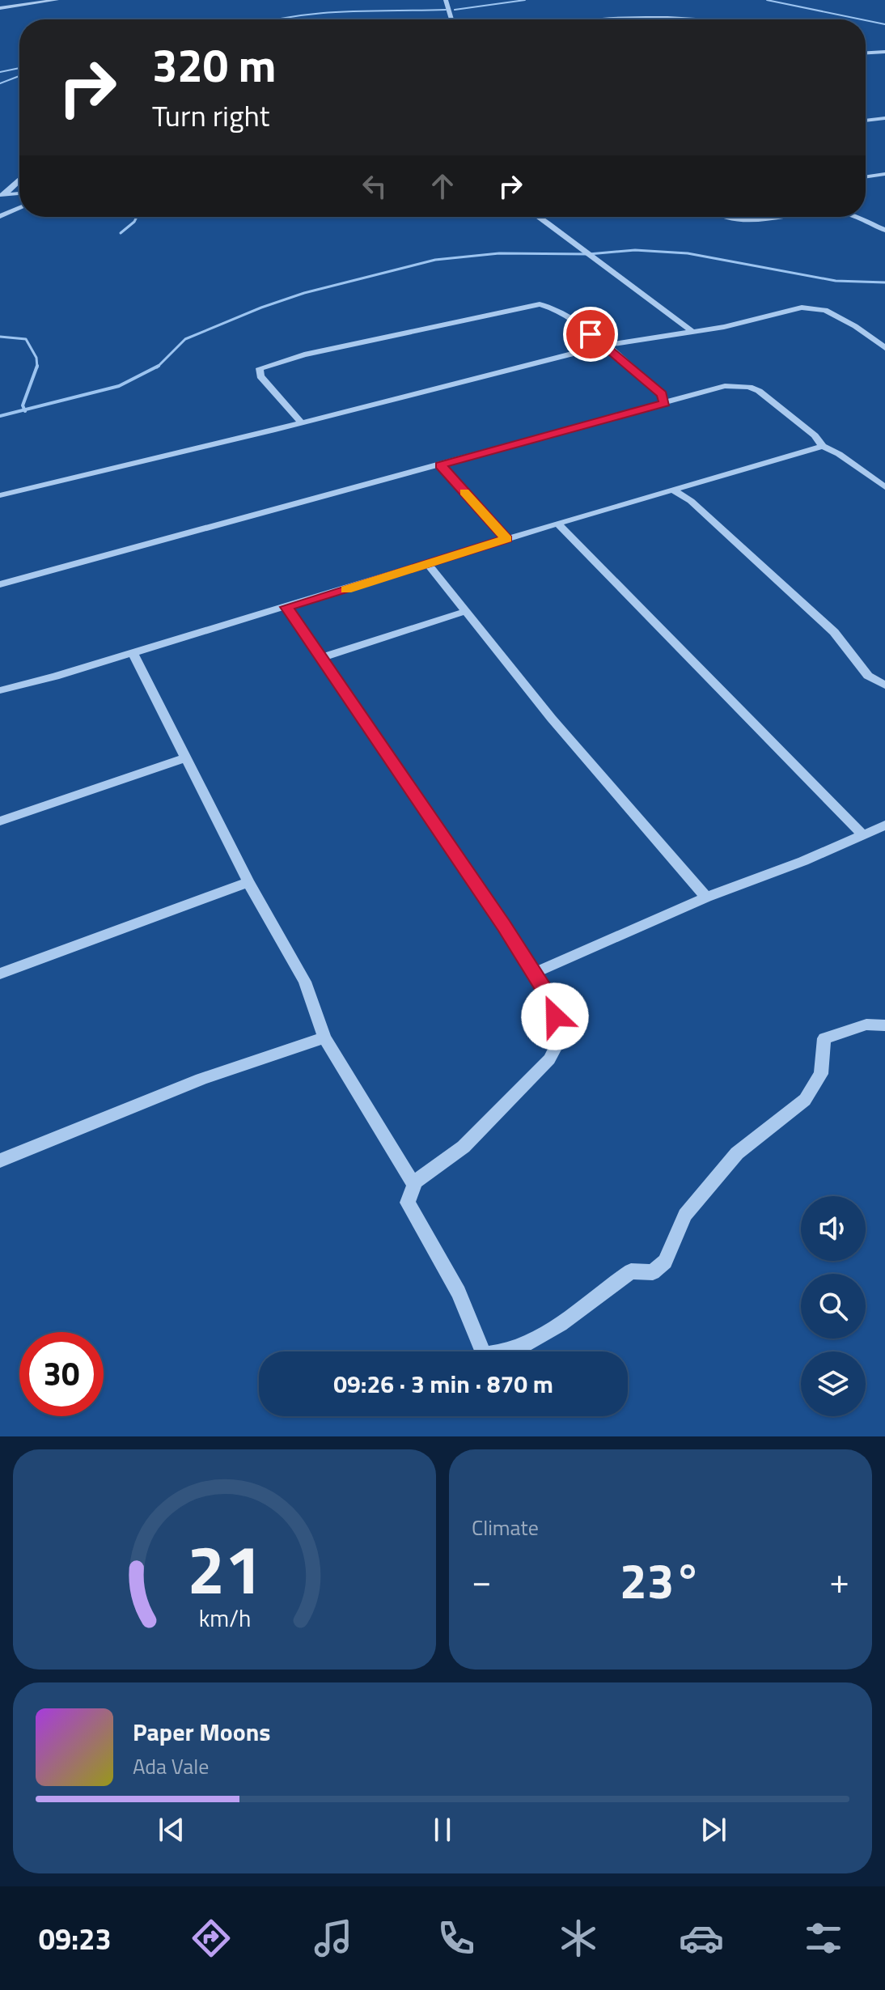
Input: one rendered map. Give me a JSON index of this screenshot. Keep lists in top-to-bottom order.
{
  "page": {
    "turn": ["320 m", "Turn right"],
    "limit": "30",
    "trip": "09:26 · 3 min · 870 m",
    "tile": "Climate",
    "heat": ["−", "23°", "+"],
    "song": ["Paper Moons", "Ada Vale"],
    "tabs": "09:23",
    "gauge": ["21", "km/h"]
  }
}
